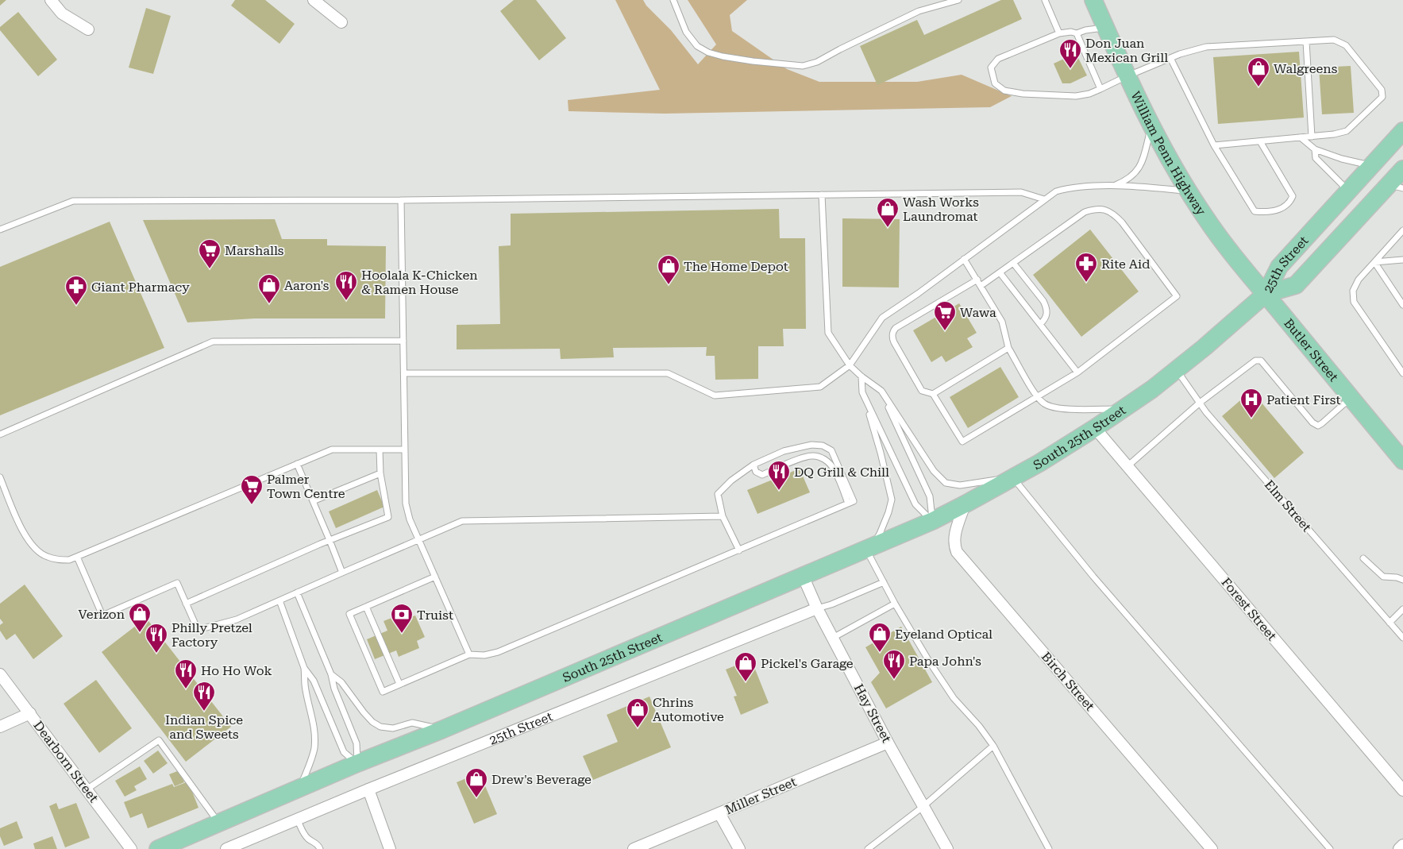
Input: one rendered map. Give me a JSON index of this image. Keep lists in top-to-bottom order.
{
  "streets": {
    "main road": [
      "William Penn Highway",
      "25th Street",
      "Butler Street",
      "South 25th Street"
    ],
    "street": [
      "Forest Street",
      "Birch Street",
      "Hay Street",
      "Dearborn Street",
      "Miller Street"
    ],
    "lane": ["Elm Street"]
  },
  "crossings": [
    ["William Penn Highway", "25th Street"],
    ["William Penn Highway", "Butler Street"],
    ["William Penn Highway", "South 25th Street"],
    ["25th Street", "Butler Street"],
    ["25th Street", "South 25th Street"],
    ["25th Street", "Hay Street"],
    ["Butler Street", "South 25th Street"],
    ["South 25th Street", "Elm Street"],
    ["South 25th Street", "Forest Street"],
    ["South 25th Street", "Birch Street"],
    ["South 25th Street", "Hay Street"],
    ["Hay Street", "Miller Street"]
  ],
  "places": {
    "restaurant": [
      "Don Juan Mexican Grill",
      "Hoolala K-Chicken & Ramen House",
      "DQ Grill & Chill",
      "Philly Pretzel Factory",
      "Papa John's",
      "Ho Ho Wok",
      "Indian Spice and Sweets"
    ],
    "shop": [
      "Walgreens",
      "Wash Works Laundromat",
      "The Home Depot",
      "Aaron's",
      "Verizon",
      "Eyeland Optical",
      "Pickel's Garage",
      "Chrins Automotive",
      "Drew's Beverage"
    ],
    "supermarket": ["Marshalls", "Wawa", "Palmer Town Centre"],
    "pharmacy": ["Rite Aid", "Giant Pharmacy"],
    "hospital": ["Patient First"],
    "bank": ["Truist"]
  }
}
